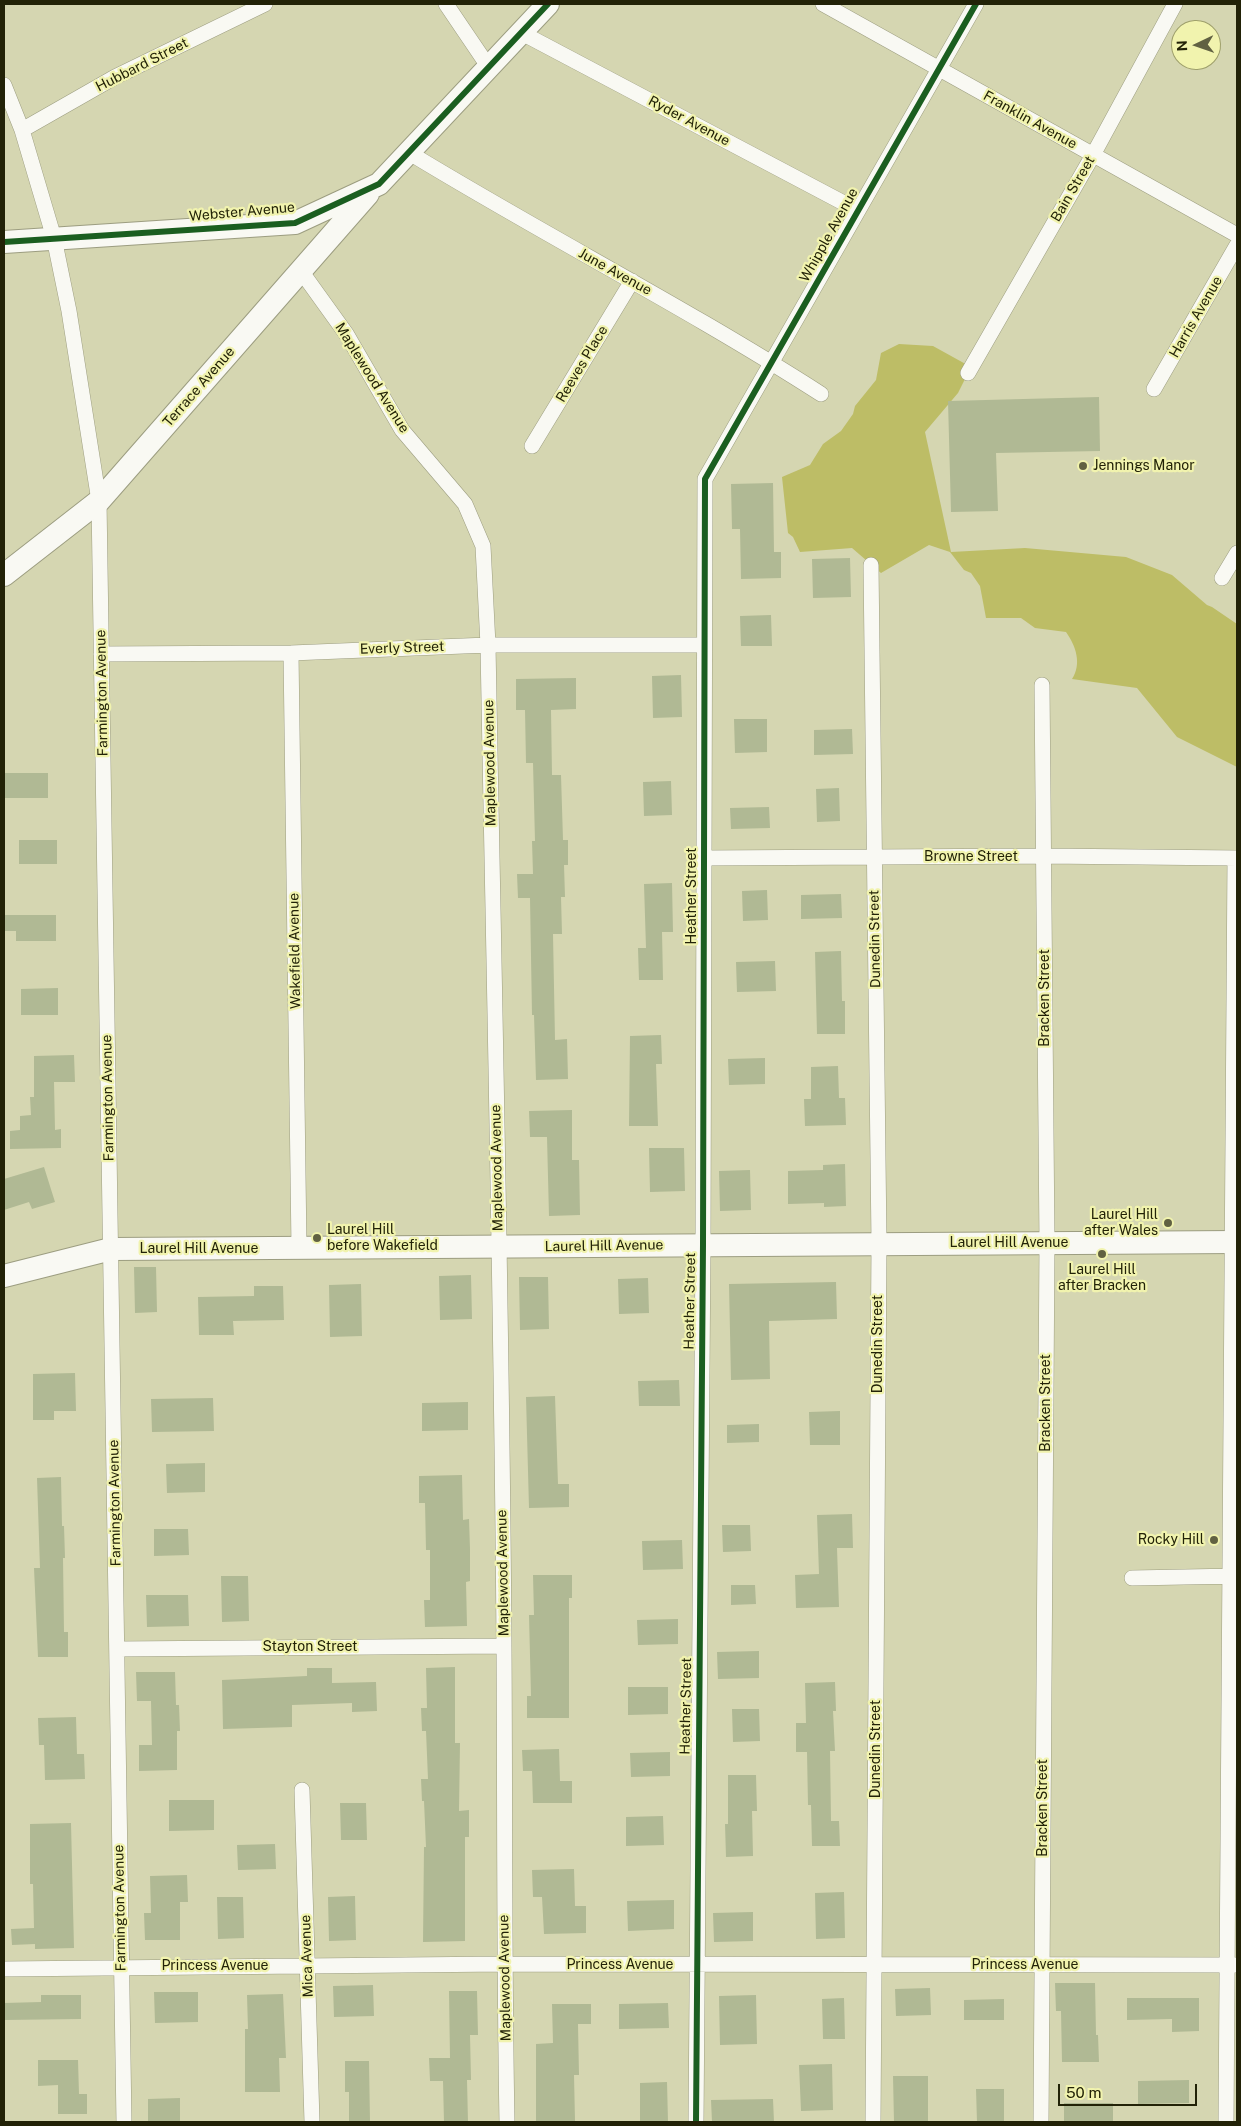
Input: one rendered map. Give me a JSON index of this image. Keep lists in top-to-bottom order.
{
  "streets": {
    "street": [
      "Hubbard Street",
      "Franklin Avenue",
      "Ryder Avenue",
      "Bain Street",
      "Webster Avenue",
      "Whipple Avenue",
      "June Avenue",
      "Harris Avenue",
      "Reeves Place",
      "Maplewood Avenue",
      "Terrace Avenue",
      "Everly Street",
      "Farmington Avenue",
      "Browne Street",
      "Heather Street",
      "Dunedin Street",
      "Wakefield Avenue",
      "Bracken Street",
      "Laurel Hill Avenue",
      "Stayton Street",
      "Mica Avenue",
      "Princess Avenue"
    ]
  },
  "crossings": [
    ["Hubbard Street", "Farmington Avenue"],
    ["Franklin Avenue", "Bain Street"],
    ["Franklin Avenue", "Whipple Avenue"],
    ["Ryder Avenue", "Webster Avenue"],
    ["Ryder Avenue", "Whipple Avenue"],
    ["Webster Avenue", "June Avenue"],
    ["Webster Avenue", "Terrace Avenue"],
    ["Webster Avenue", "Farmington Avenue"],
    ["Whipple Avenue", "June Avenue"],
    ["Whipple Avenue", "Heather Street"],
    ["June Avenue", "Reeves Place"],
    ["Maplewood Avenue", "Terrace Avenue"],
    ["Maplewood Avenue", "Everly Street"],
    ["Maplewood Avenue", "Laurel Hill Avenue"],
    ["Maplewood Avenue", "Stayton Street"],
    ["Maplewood Avenue", "Princess Avenue"],
    ["Terrace Avenue", "Farmington Avenue"],
    ["Everly Street", "Farmington Avenue"],
    ["Everly Street", "Heather Street"],
    ["Everly Street", "Wakefield Avenue"],
    ["Farmington Avenue", "Laurel Hill Avenue"],
    ["Farmington Avenue", "Stayton Street"],
    ["Farmington Avenue", "Princess Avenue"],
    ["Browne Street", "Heather Street"],
    ["Browne Street", "Dunedin Street"],
    ["Browne Street", "Bracken Street"],
    ["Heather Street", "Laurel Hill Avenue"],
    ["Heather Street", "Princess Avenue"],
    ["Dunedin Street", "Laurel Hill Avenue"],
    ["Dunedin Street", "Princess Avenue"],
    ["Wakefield Avenue", "Laurel Hill Avenue"],
    ["Bracken Street", "Laurel Hill Avenue"],
    ["Bracken Street", "Princess Avenue"],
    ["Mica Avenue", "Princess Avenue"]
  ],
  "places": [
    "Jennings Manor",
    "Laurel Hill after Wales",
    "Laurel Hill before Wakefield",
    "Laurel Hill after Bracken",
    "Rocky Hill"
  ],
  "scale_bar": "50 m",
  "north": "left"
}
